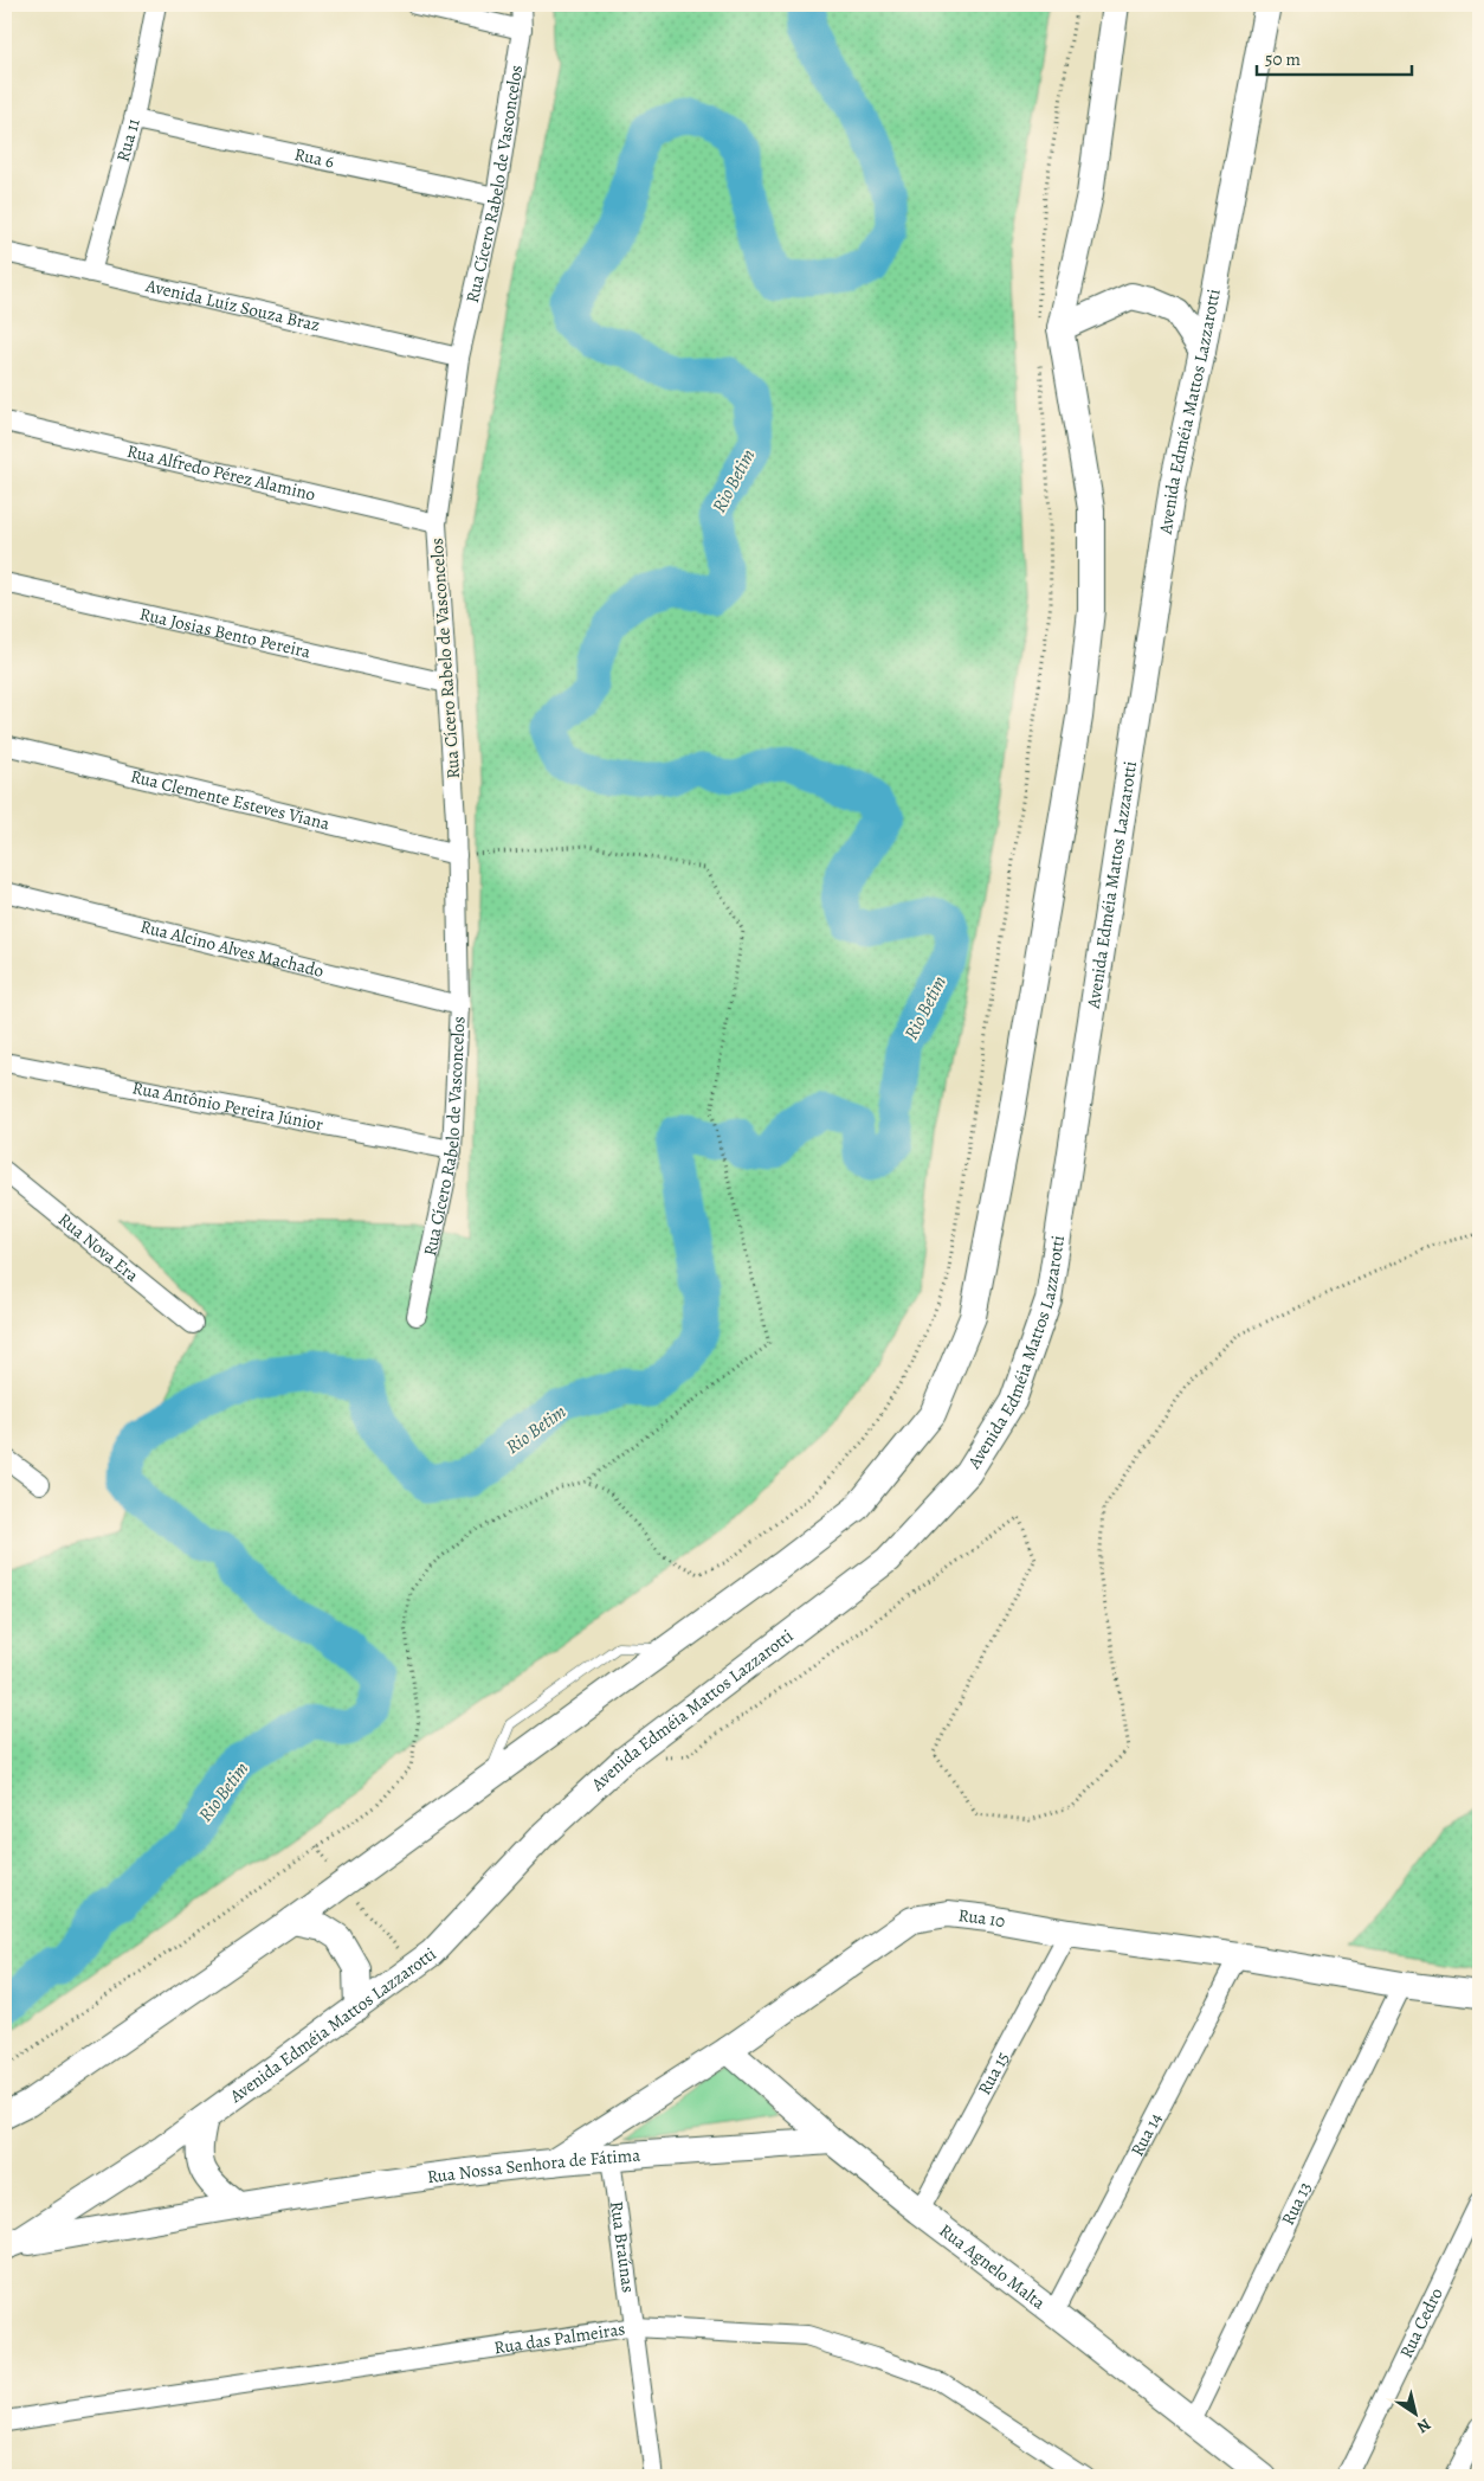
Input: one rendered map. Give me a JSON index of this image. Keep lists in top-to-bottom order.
{
  "streets": {
    "main road": [
      "Avenida Edméia Mattos Lazzarotti",
      "Rua 10",
      "Rua Nossa Senhora de Fátima",
      "Rua Agnelo Malta"
    ],
    "street": [
      "Rua 11",
      "Rua 6",
      "Rua Cícero Rabelo de Vasconcelos",
      "Avenida Luíz Souza Braz",
      "Rua Alfredo Pérez Alamino",
      "Rua Josias Bento Pereira",
      "Rua Clemente Esteves Viana",
      "Rua Alcino Alves Machado",
      "Rua Antônio Pereira Júnior",
      "Rua Nova Era",
      "Rua 15",
      "Rua 14",
      "Rua 13",
      "Rua Braúnas",
      "Rua Cedro",
      "Rua das Palmeiras"
    ]
  },
  "crossings": [
    ["Rua 11", "Rua 6"],
    ["Rua 11", "Avenida Luíz Souza Braz"],
    ["Rua 6", "Rua Cícero Rabelo de Vasconcelos"],
    ["Rua Cícero Rabelo de Vasconcelos", "Avenida Luíz Souza Braz"],
    ["Rua Cícero Rabelo de Vasconcelos", "Rua Alfredo Pérez Alamino"],
    ["Rua Cícero Rabelo de Vasconcelos", "Rua Josias Bento Pereira"],
    ["Rua Cícero Rabelo de Vasconcelos", "Rua Clemente Esteves Viana"],
    ["Rua Cícero Rabelo de Vasconcelos", "Rua Alcino Alves Machado"],
    ["Rua Cícero Rabelo de Vasconcelos", "Rua Antônio Pereira Júnior"],
    ["Avenida Edméia Mattos Lazzarotti", "Rua Nossa Senhora de Fátima"],
    ["Rua 10", "Rua 15"],
    ["Rua 10", "Rua 14"],
    ["Rua 10", "Rua Nossa Senhora de Fátima"],
    ["Rua 10", "Rua 13"],
    ["Rua 10", "Rua Agnelo Malta"],
    ["Rua 15", "Rua Agnelo Malta"],
    ["Rua 14", "Rua Agnelo Malta"],
    ["Rua Nossa Senhora de Fátima", "Rua Braúnas"],
    ["Rua Nossa Senhora de Fátima", "Rua Agnelo Malta"],
    ["Rua 13", "Rua Agnelo Malta"],
    ["Rua Braúnas", "Rua das Palmeiras"]
  ],
  "water": ["Rio Betim"],
  "scale_bar": "50 m",
  "north": "bottom right"
}
